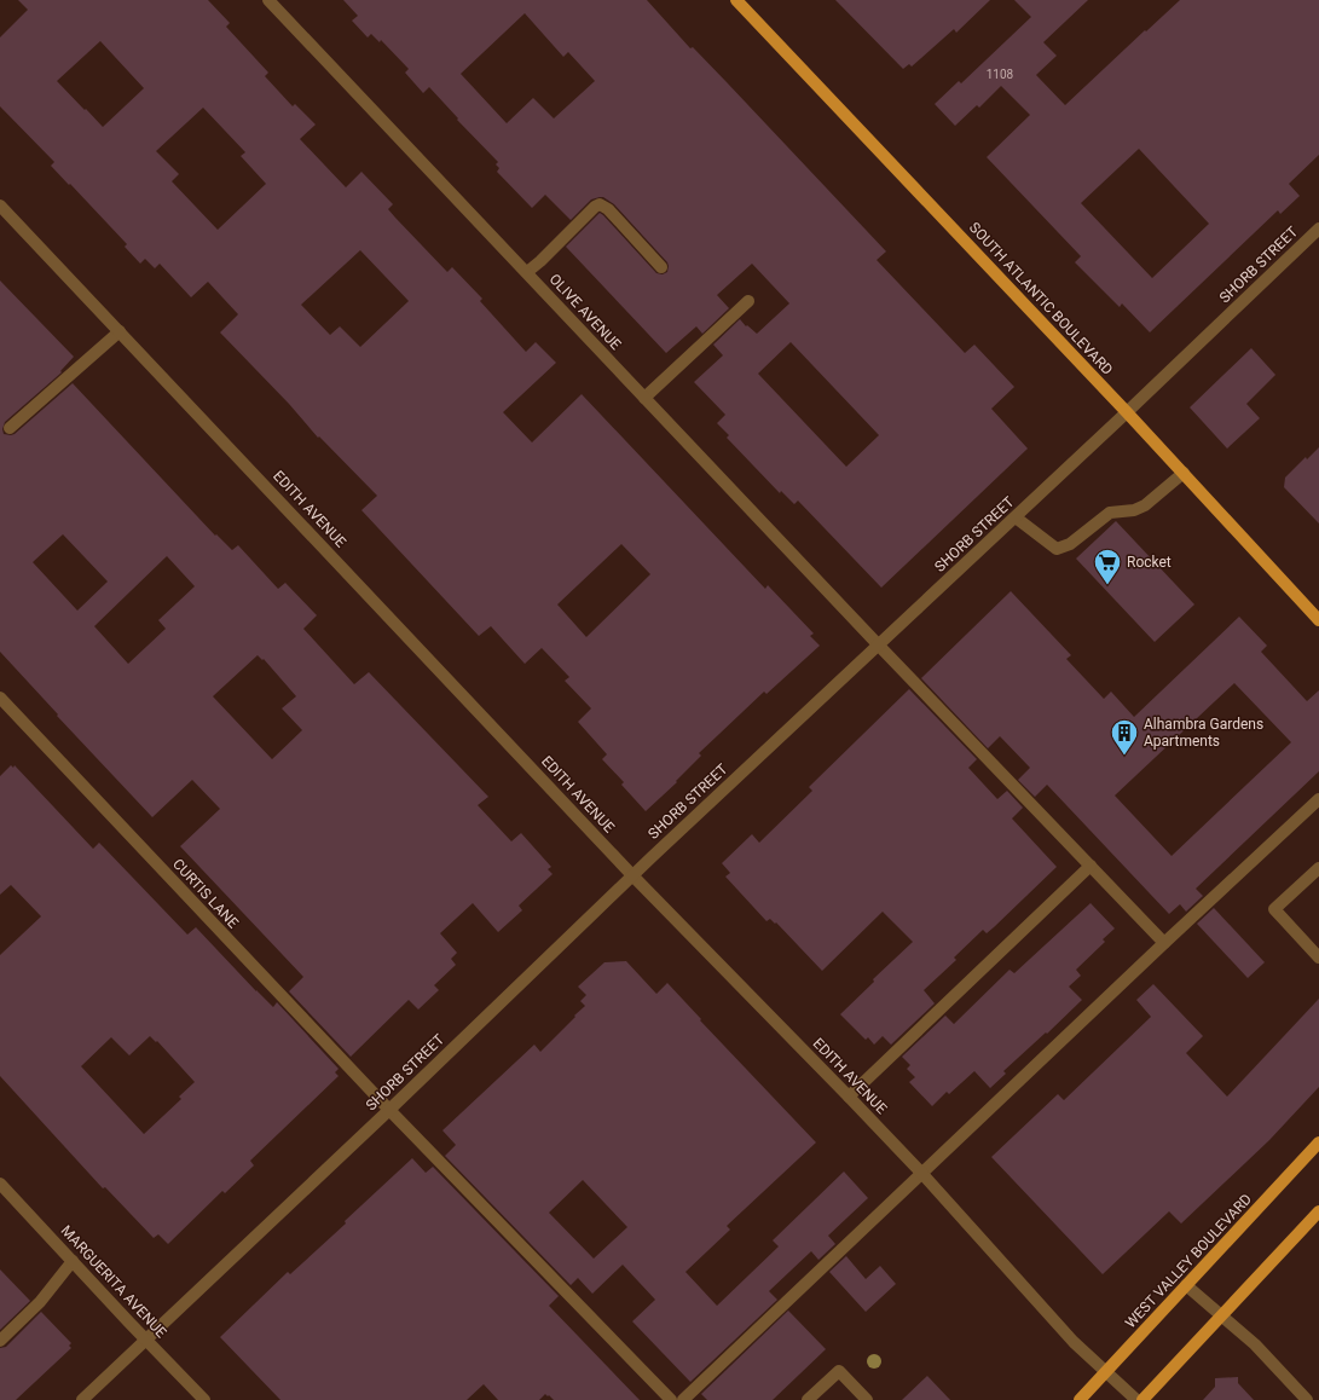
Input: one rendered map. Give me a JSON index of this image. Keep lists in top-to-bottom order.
{
  "streets": {
    "main road": ["SOUTH ATLANTIC BOULEVARD", "WEST VALLEY BOULEVARD"],
    "street": [
      "SHORB STREET",
      "OLIVE AVENUE",
      "EDITH AVENUE",
      "CURTIS LANE",
      "MARGUERITA AVENUE"
    ]
  },
  "crossings": [
    ["SHORB STREET", "SOUTH ATLANTIC BOULEVARD"],
    ["SHORB STREET", "OLIVE AVENUE"],
    ["SHORB STREET", "EDITH AVENUE"],
    ["SHORB STREET", "CURTIS LANE"],
    ["SHORB STREET", "MARGUERITA AVENUE"],
    ["EDITH AVENUE", "WEST VALLEY BOULEVARD"]
  ],
  "places": {
    "supermarket": ["Rocket"],
    "building": ["Alhambra Gardens Apartments"]
  },
  "house_numbers": ["1108"]
}
